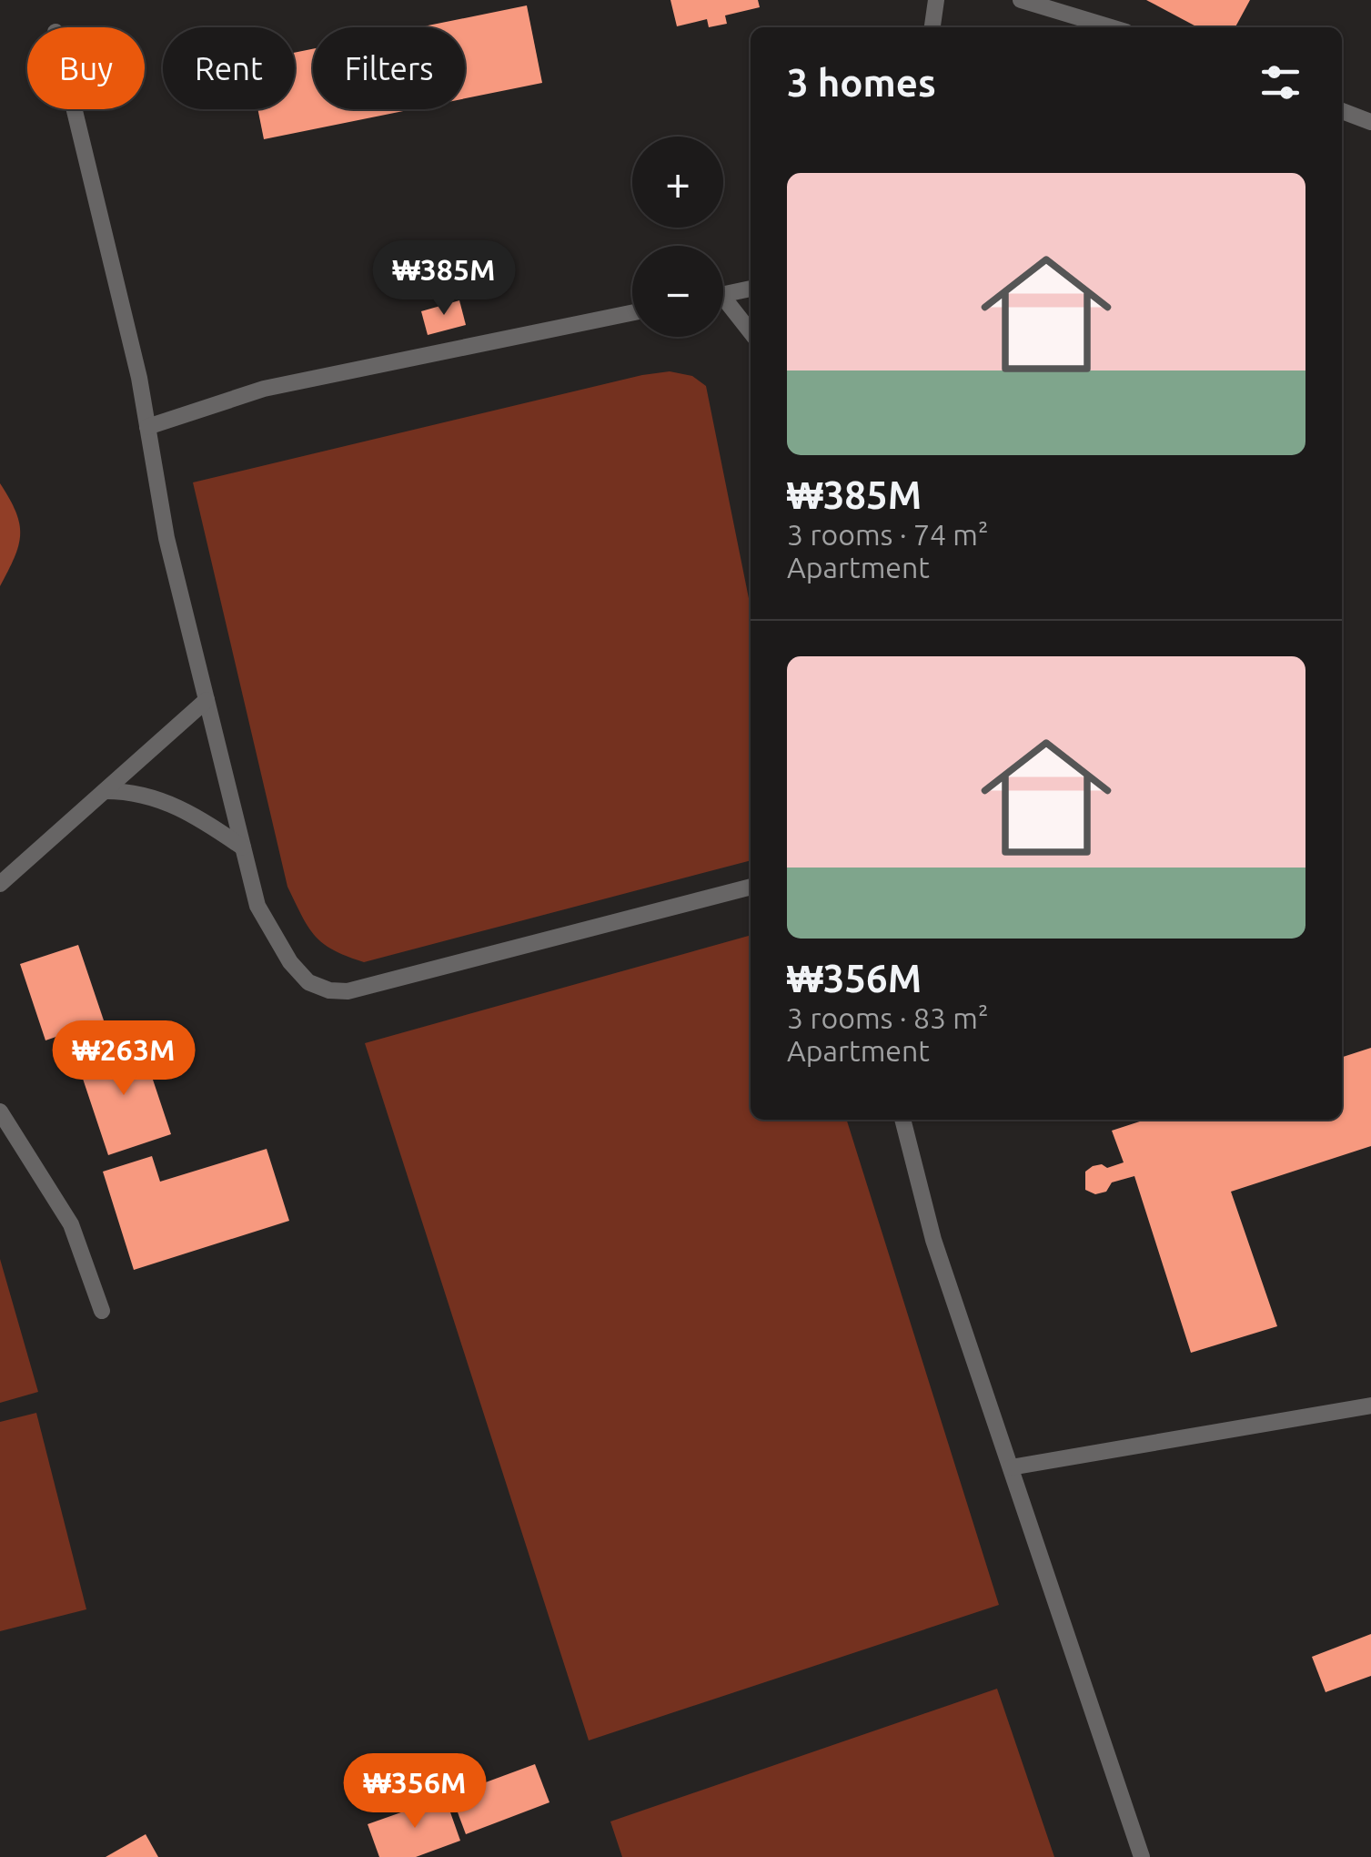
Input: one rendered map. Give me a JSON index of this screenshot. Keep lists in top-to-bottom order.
{
  "page": {
    "chip": ["Buy", "Rent", "Filters"],
    "heading": "3 homes",
    "map_buttons": ["+", "−"],
    "list": [
      {
        "name": "₩385M",
        "note": "3 rooms · 74 m² · Apartment"
      },
      {
        "name": "₩356M",
        "note": "3 rooms · 83 m² · Apartment"
      }
    ],
    "price": ["₩385M", "₩263M", "₩356M"]
  }
}
